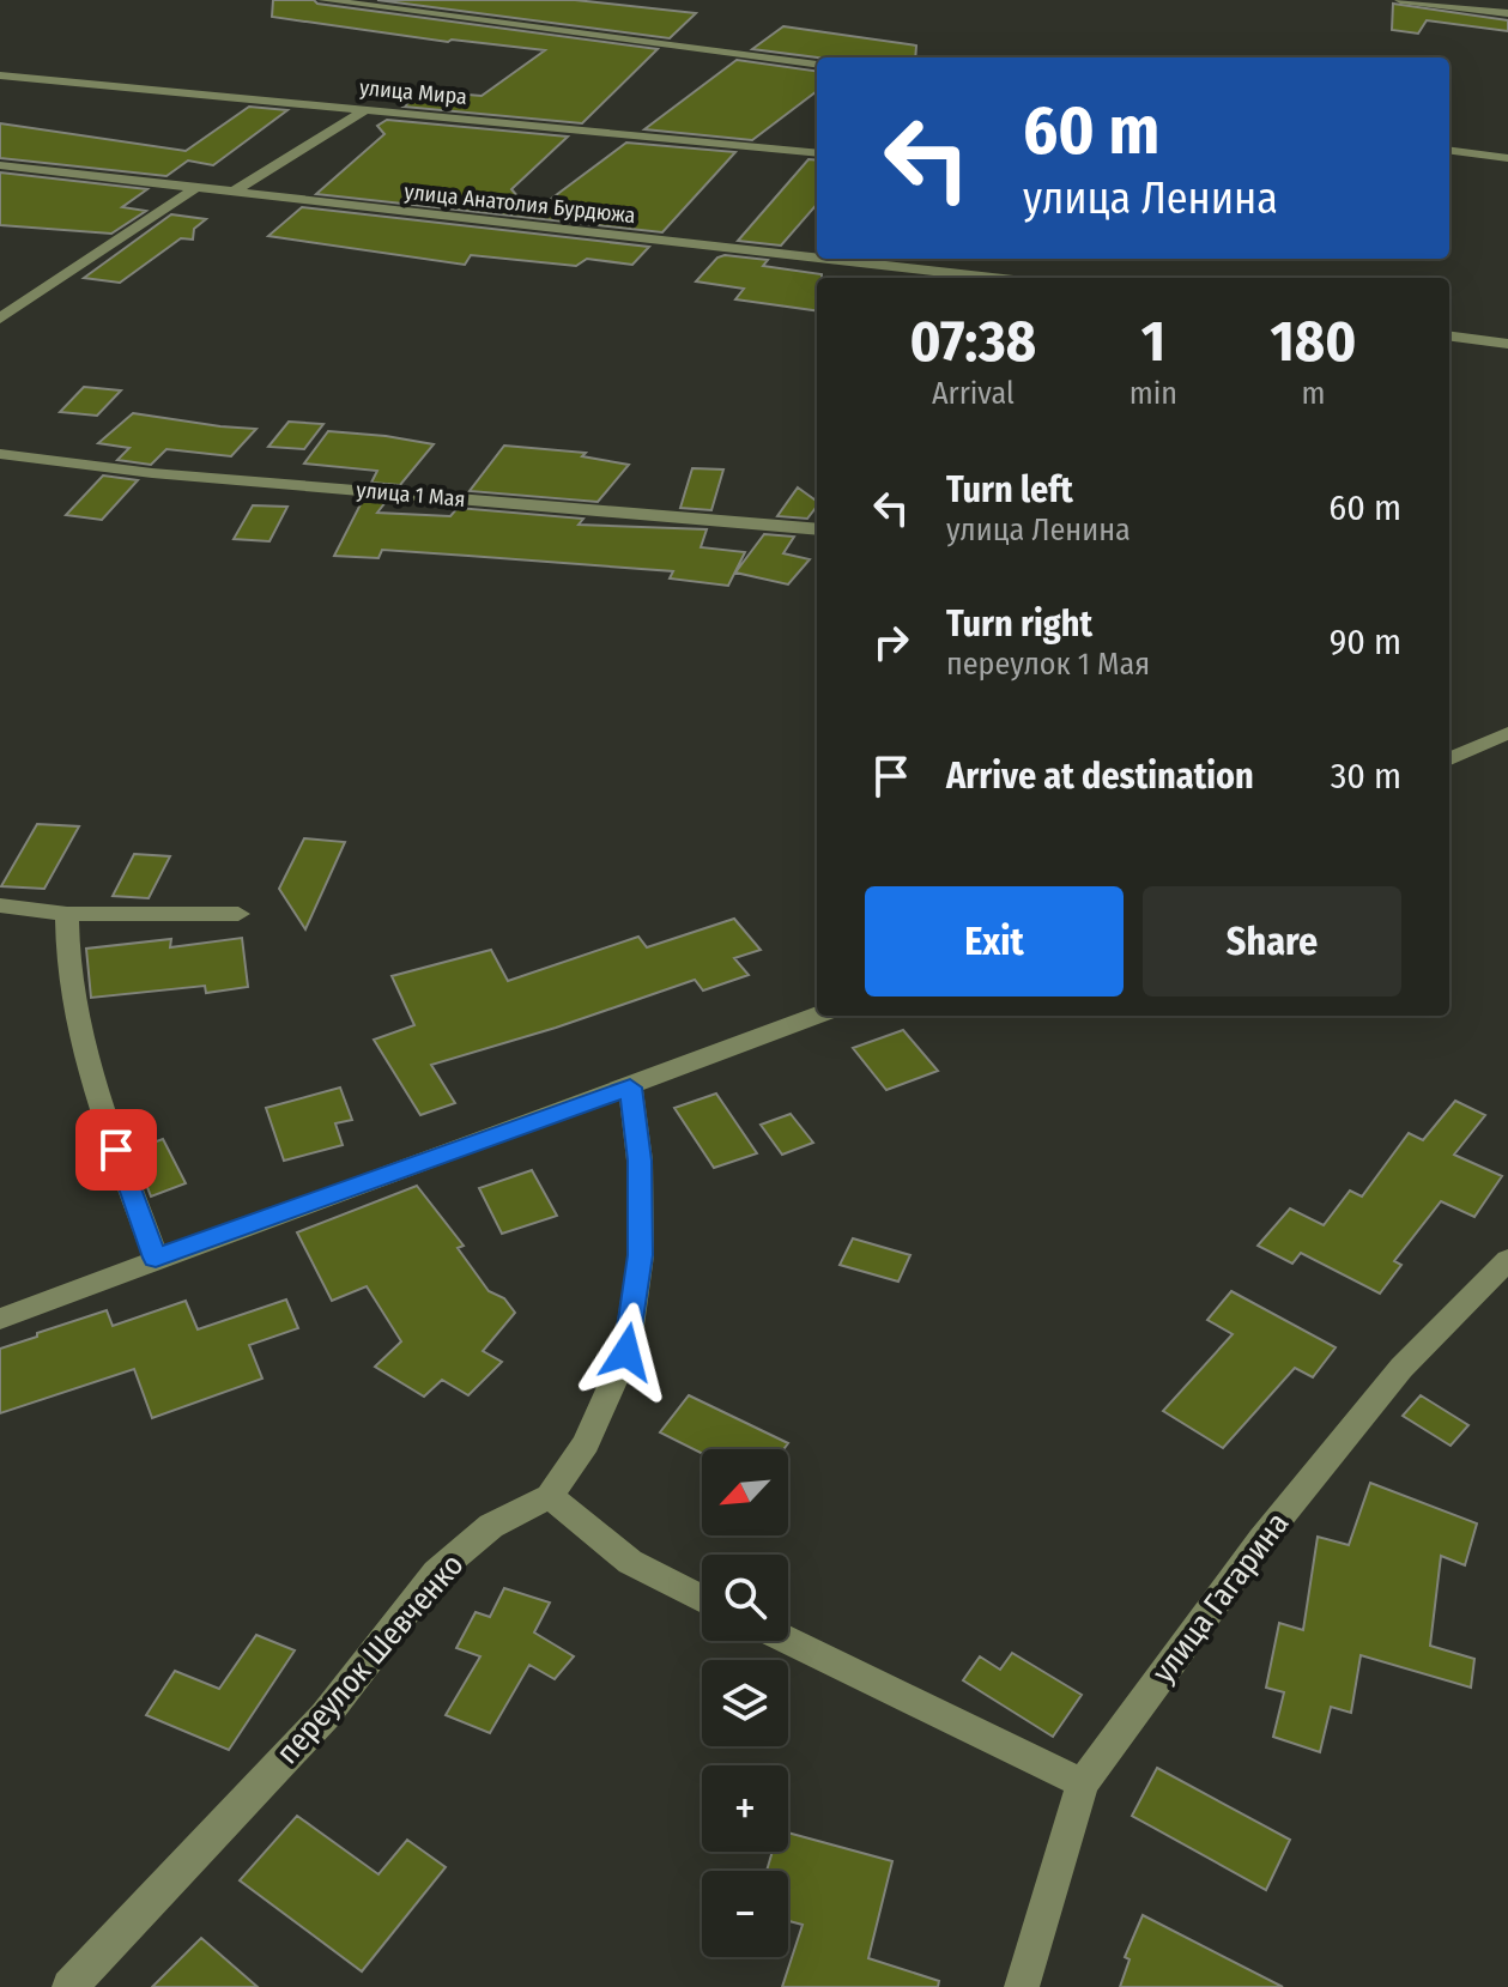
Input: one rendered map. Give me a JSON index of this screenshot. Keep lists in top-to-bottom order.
{
  "streets": {
    "street": [
      "улица Мира",
      "улица Анатолия Бурдюжа",
      "улица 1 Мая",
      "улица Гагарина",
      "переулок Шевченко"
    ]
  },
  "north": "bottom left",
  "page": {
    "turn": ["60 m", "улица Ленина"],
    "eta": [
      "07:38",
      "Arrival",
      "1",
      "min",
      "180",
      "m"
    ],
    "list": [
      {
        "name": "Turn left",
        "note": "улица Ленина",
        "value": "60 m"
      },
      {
        "name": "Turn right",
        "note": "переулок 1 Мая",
        "value": "90 m"
      },
      {
        "name": "Arrive at destination",
        "value": "30 m"
      }
    ],
    "buttons": ["Exit", "Share"],
    "map_buttons": ["+", "−"]
  }
}
